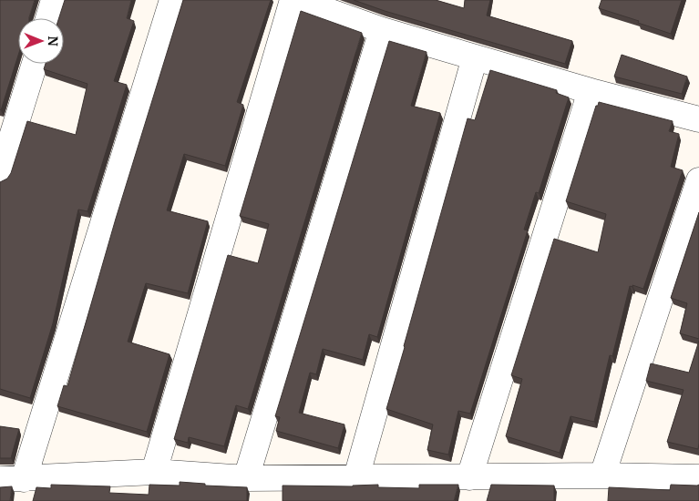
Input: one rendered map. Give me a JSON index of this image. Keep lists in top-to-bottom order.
{
  "north": "right"
}
